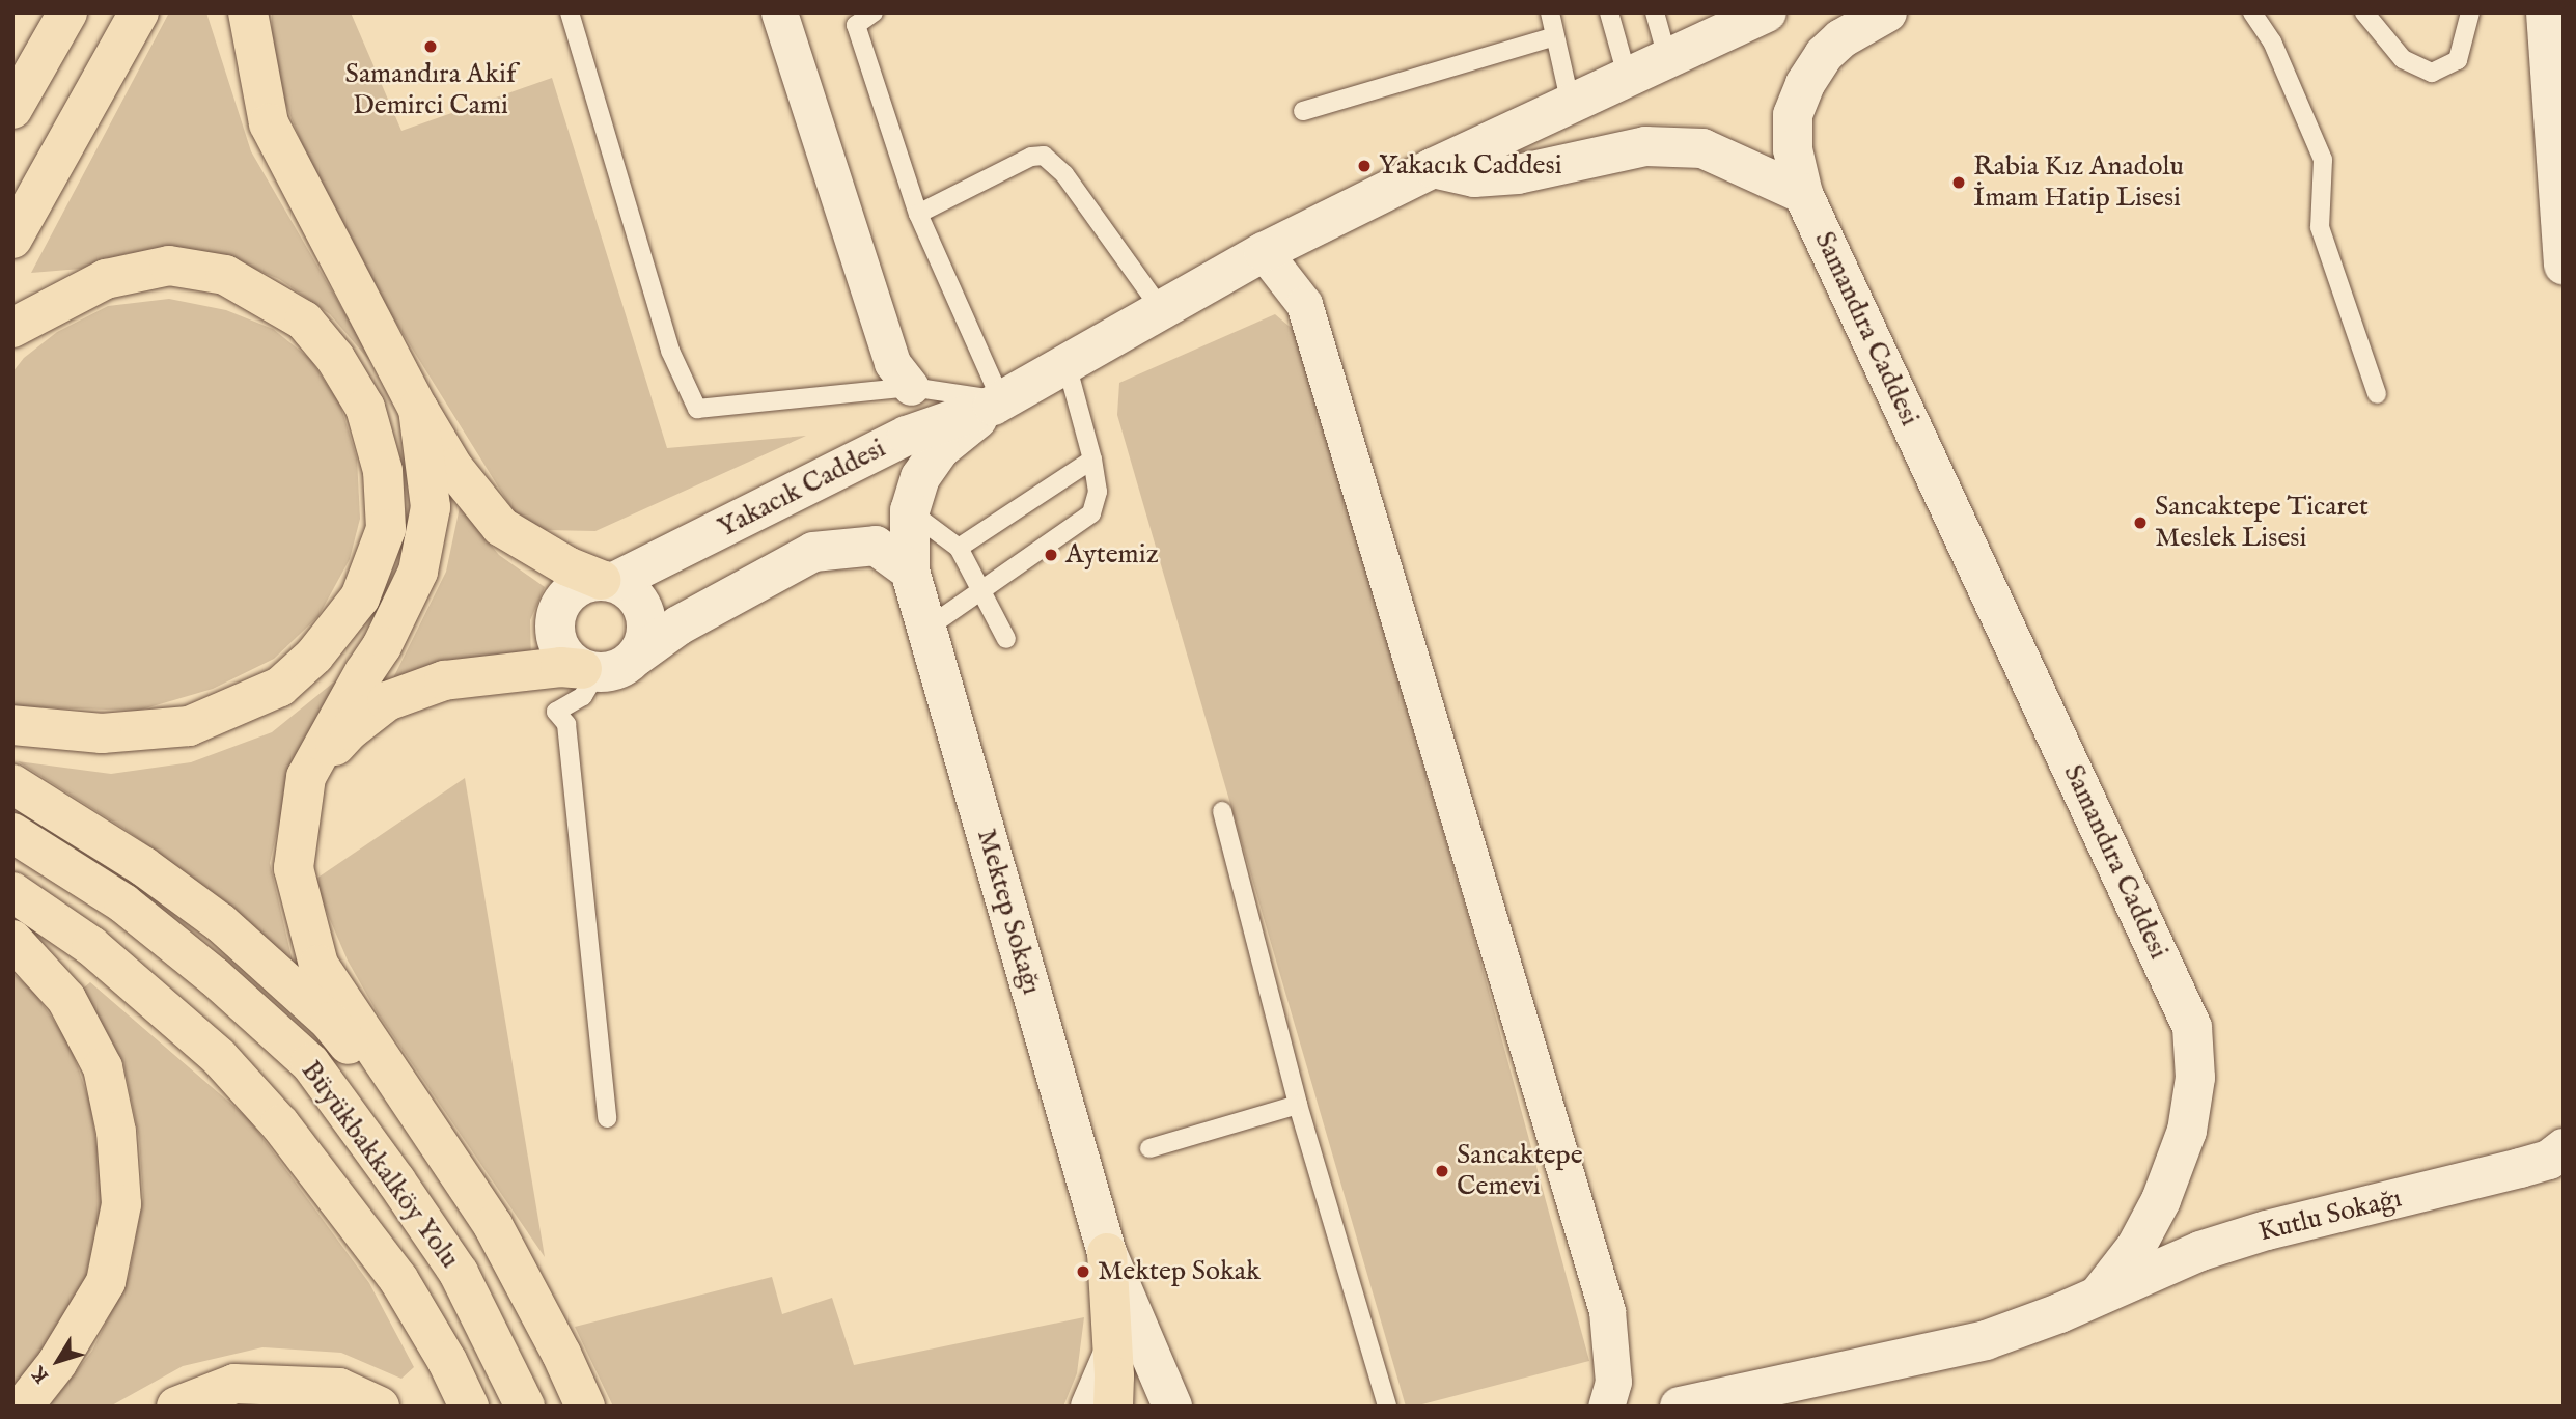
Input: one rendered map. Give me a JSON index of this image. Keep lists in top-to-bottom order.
{
  "streets": {
    "highway": ["Büyükbakkalköy Yolu"],
    "main road": [
      "Samandıra Caddesi",
      "Yakacık Caddesi",
      "Mektep Sokağı",
      "Kutlu Sokağı"
    ]
  },
  "crossings": [
    ["Samandıra Caddesi", "Kutlu Sokağı"],
    ["Yakacık Caddesi", "Mektep Sokağı"]
  ],
  "places": [
    "Samandıra Akif Demirci Cami",
    "Yakacık Caddesi",
    "Rabia Kız Anadolu İmam Hatip Lisesi",
    "Sancaktepe Ticaret Meslek Lisesi",
    "Aytemiz",
    "Sancaktepe Cemevi",
    "Mektep Sokak"
  ],
  "north": "bottom left"
}
